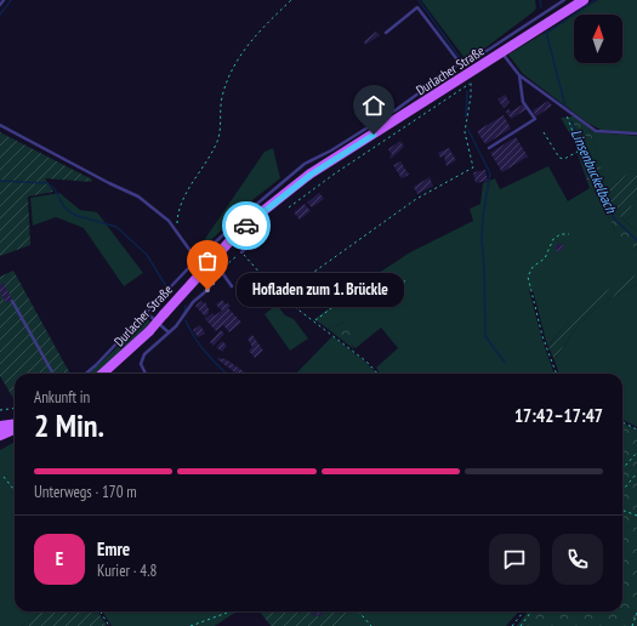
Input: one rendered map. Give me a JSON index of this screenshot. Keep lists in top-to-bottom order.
{
  "streets": {
    "main road": ["Durlacher Straße"]
  },
  "water": ["Linsenbuckelbach"],
  "places": ["Hofladen zum 1. Brückle"],
  "north": "top",
  "page": {
    "bubble": "Hofladen zum 1. Brückle",
    "heading": ["2 Min.", "Ankunft in", "17:42–17:47"],
    "panel": ["Emre", "Kurier · 4.8"],
    "bar": "Unterwegs · 170 m",
    "round": "E"
  }
}
